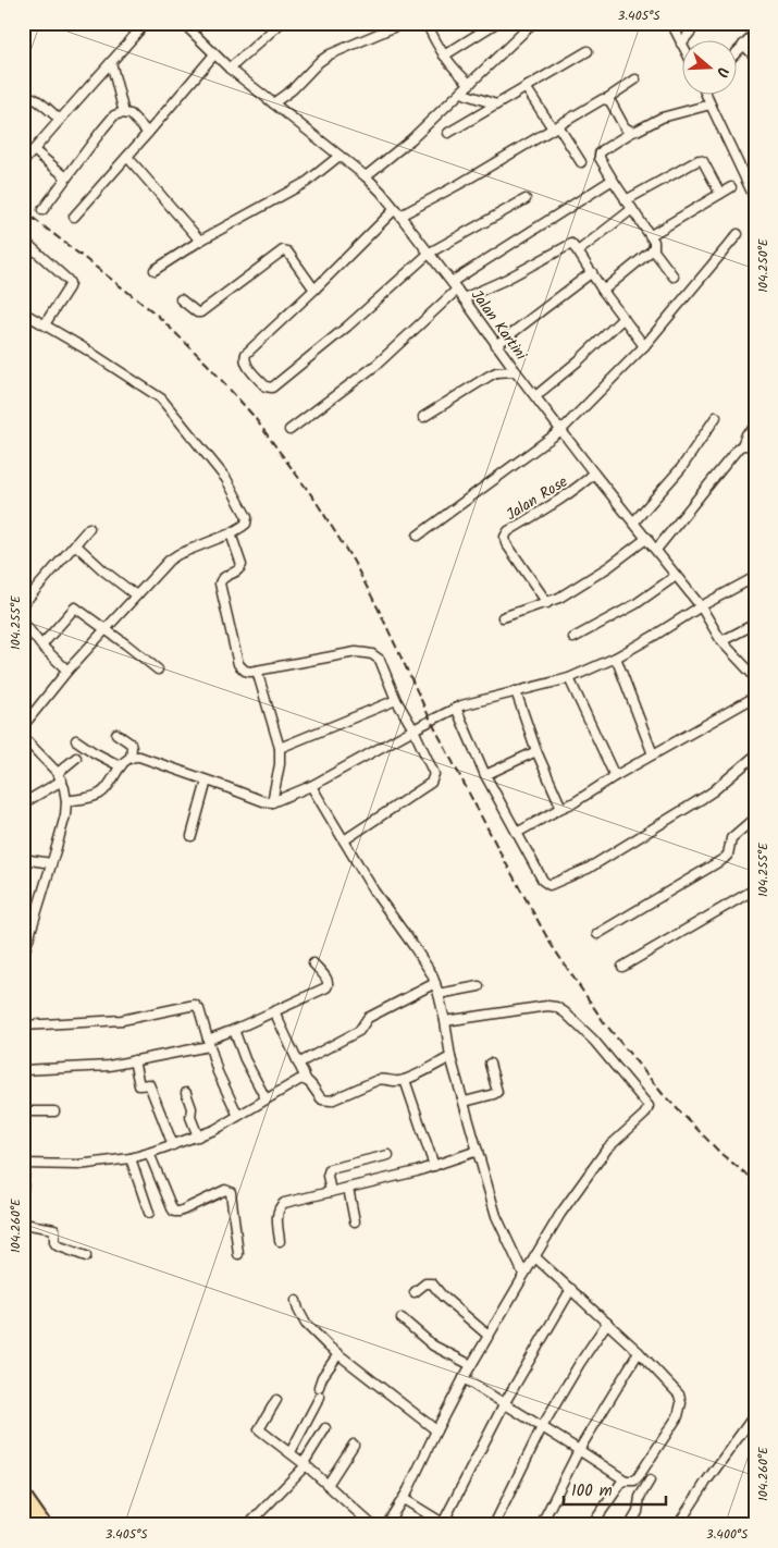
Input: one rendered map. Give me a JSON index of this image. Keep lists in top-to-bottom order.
{
  "streets": {
    "street": ["Jalan Kartini", "Jalan Rose"]
  },
  "crossings": [
    ["Jalan Kartini", "Jalan Rose"]
  ],
  "scale_bar": "100 m",
  "north": "right",
  "coordinates": [
    "3.405°S",
    "104.250°E",
    "104.255°E",
    "104.260°E",
    "3.400°S"
  ]
}
